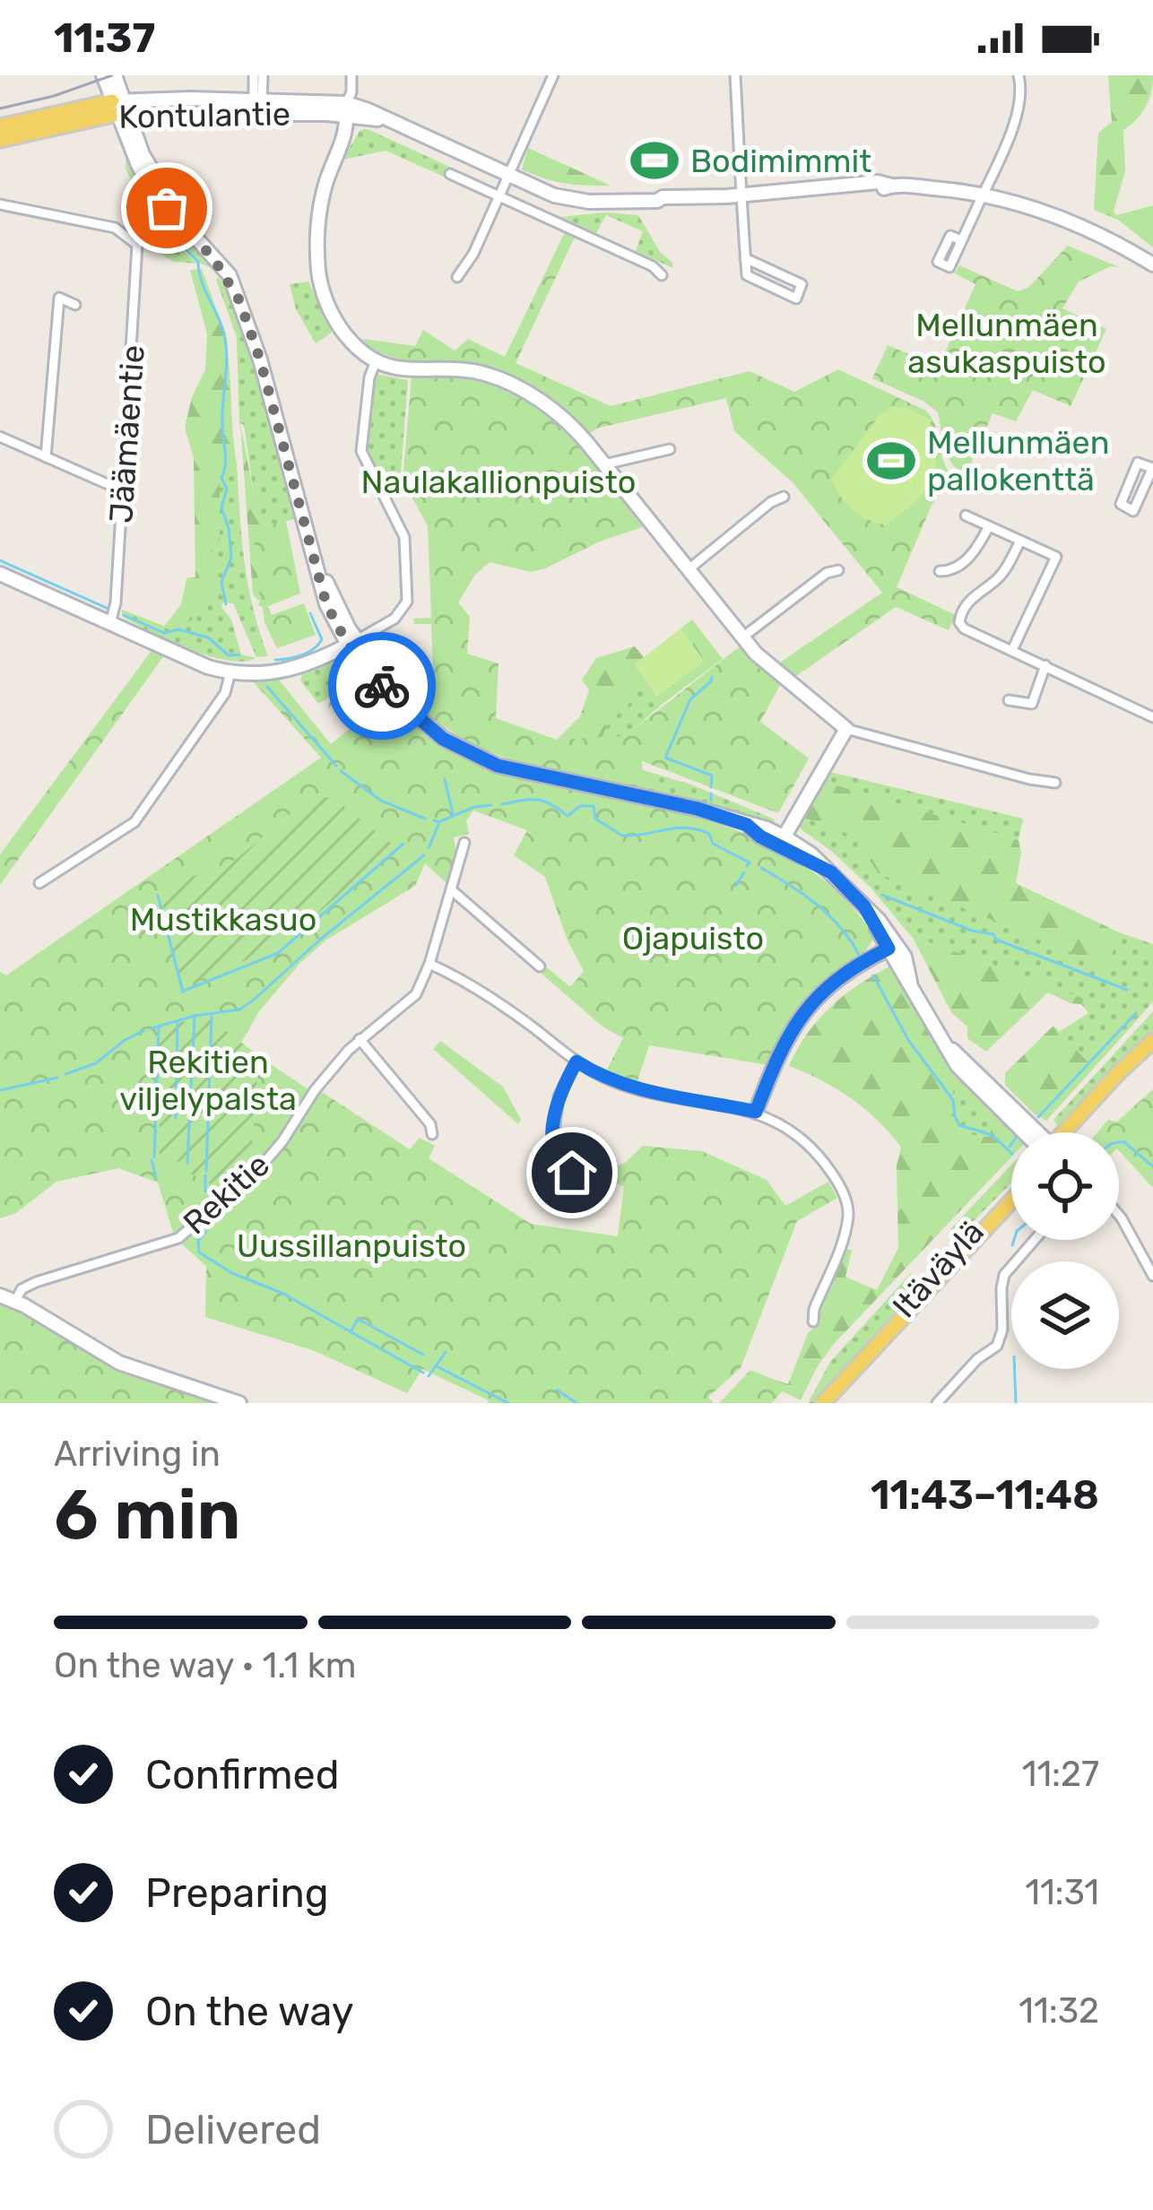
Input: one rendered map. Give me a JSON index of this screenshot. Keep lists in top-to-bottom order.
{
  "streets": {
    "main road": ["Kontulantie", "Itäväylä"],
    "street": ["Jäämäentie", "Rekitie"]
  },
  "parks": [
    "Mellunmäen asukaspuisto",
    "Naulakallionpuisto",
    "Mustikkasuo",
    "Ojapuisto",
    "Rekitien viljelypalsta",
    "Uussillanpuisto"
  ],
  "places": {
    "sports": ["Bodimimmit", "Mellunmäen pallokenttä"]
  },
  "page": {
    "status": "11:37",
    "heading": ["6 min", "Arriving in", "11:43–11:48"],
    "bar": "On the way · 1.1 km",
    "list": [
      ["Confirmed", "11:27"],
      ["Preparing", "11:31"],
      ["On the way", "11:32"],
      "Delivered"
    ]
  }
}
